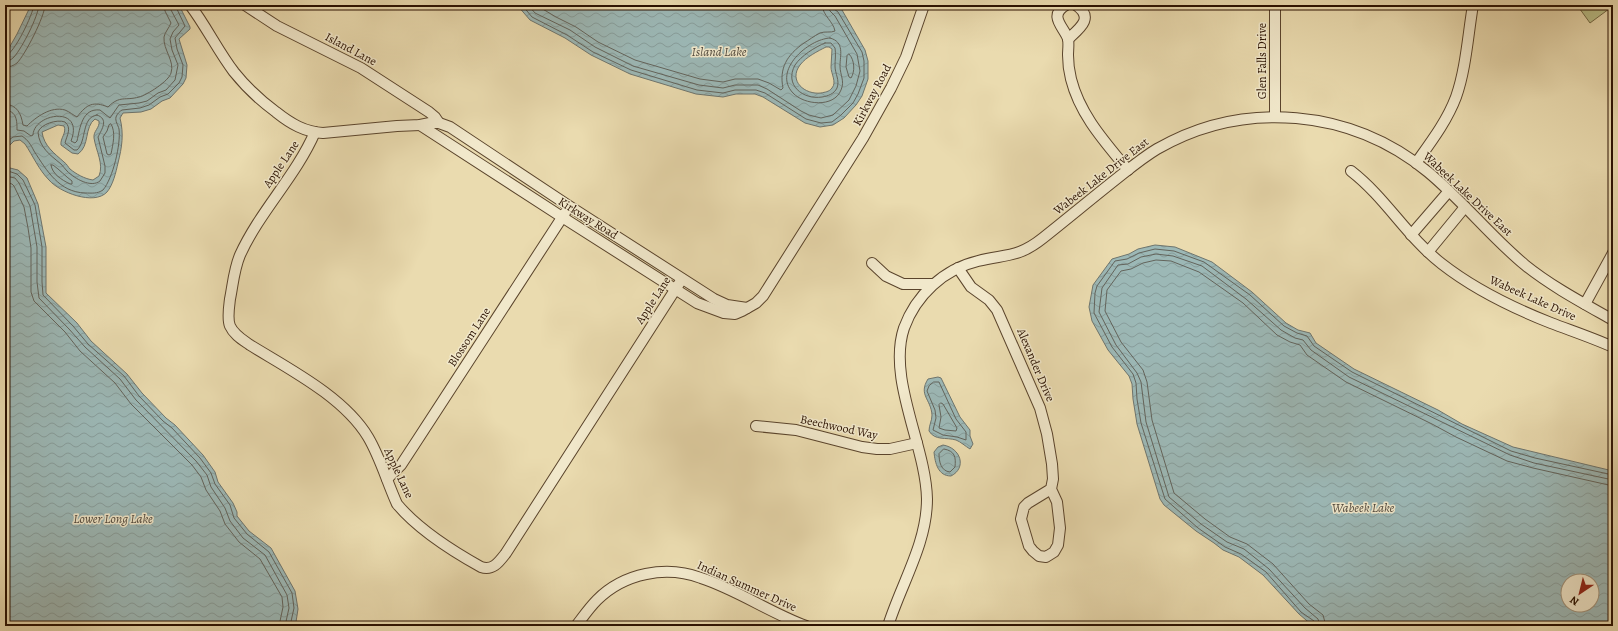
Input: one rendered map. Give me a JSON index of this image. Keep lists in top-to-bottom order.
{
  "streets": {
    "street": [
      "Island Lane",
      "Glen Falls Drive",
      "Kirkway Road",
      "Apple Lane",
      "Wabeek Lake Drive East",
      "Wabeek Lake Drive",
      "Blossom Lane",
      "Alexander Drive",
      "Beechwood Way",
      "Indian Summer Drive"
    ]
  },
  "crossings": [
    ["Island Lane", "Kirkway Road"],
    ["Glen Falls Drive", "Wabeek Lake Drive East"],
    ["Kirkway Road", "Apple Lane"],
    ["Kirkway Road", "Blossom Lane"],
    ["Apple Lane", "Blossom Lane"],
    ["Wabeek Lake Drive East", "Alexander Drive"],
    ["Wabeek Lake Drive East", "Beechwood Way"]
  ],
  "water": ["Island Lake", "Wabeek Lake", "Lower Long Lake"],
  "north": "bottom left"
}
